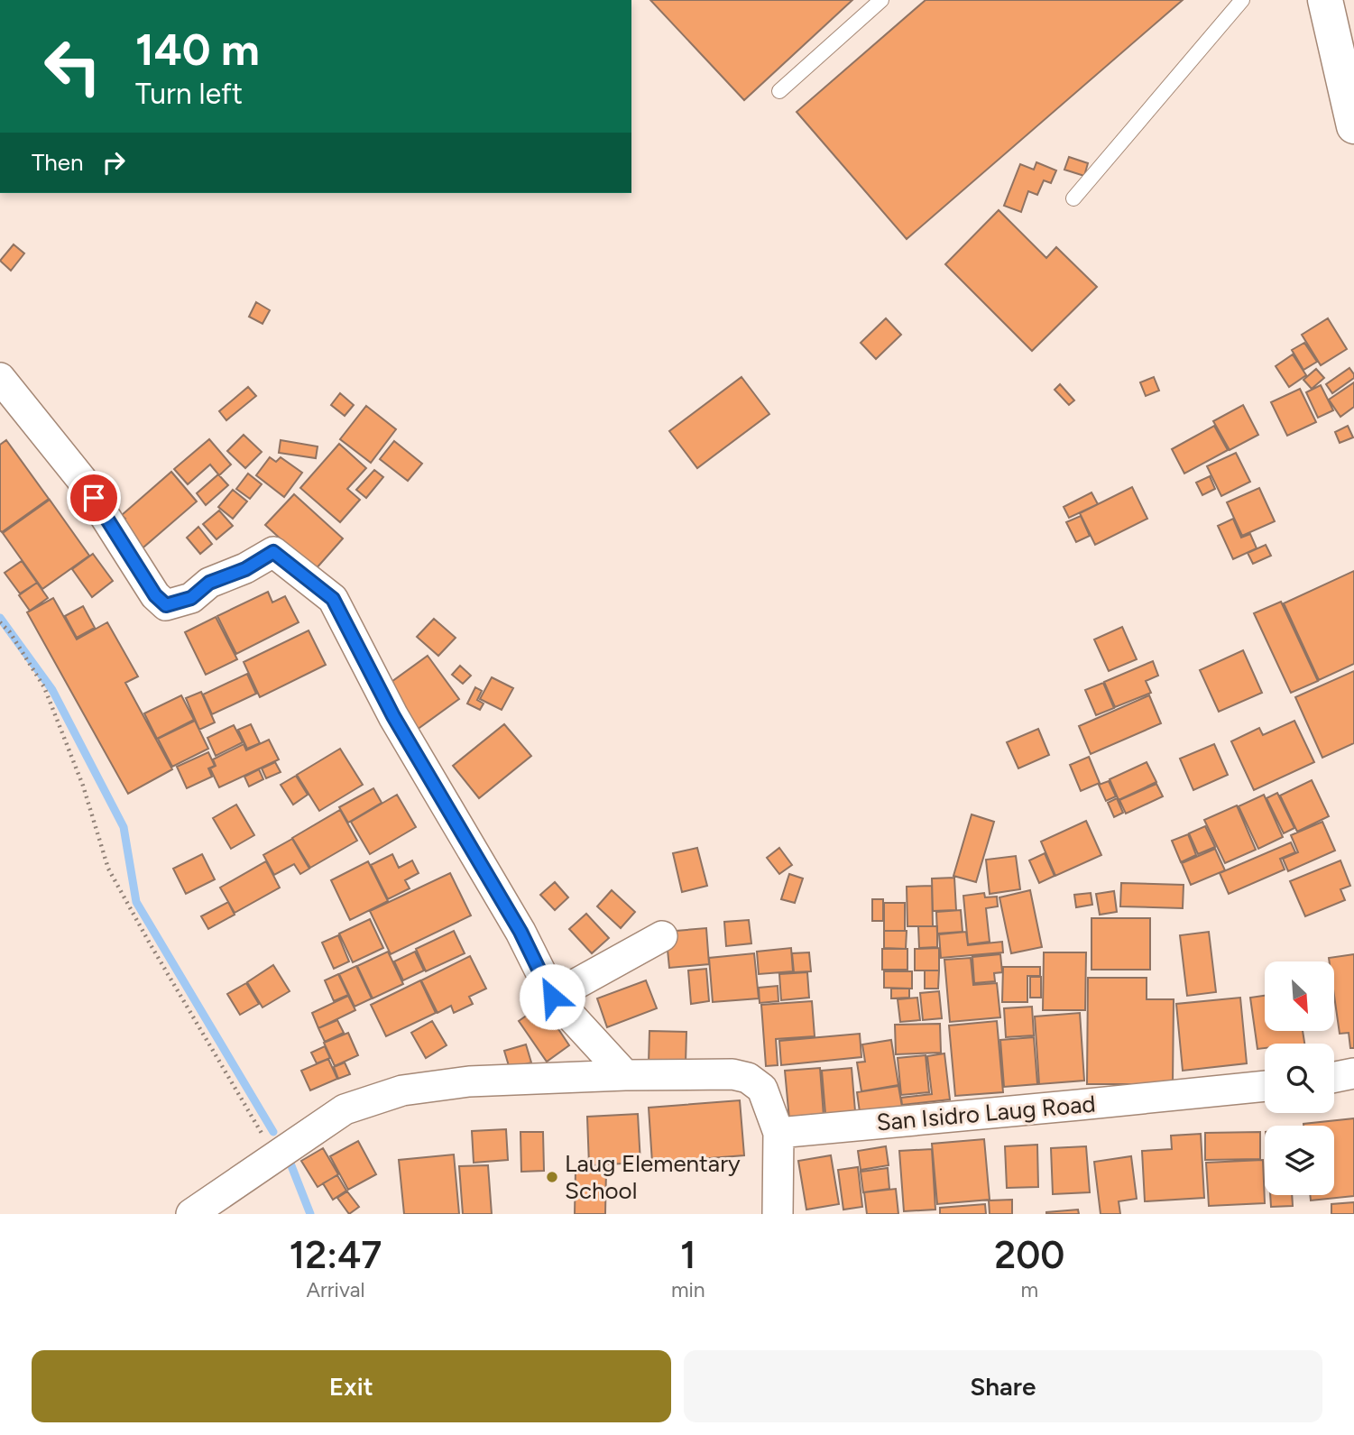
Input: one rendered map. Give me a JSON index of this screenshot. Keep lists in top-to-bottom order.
{
  "streets": {
    "street": ["San Isidro Laug Road"]
  },
  "places": ["Laug Elementary School"],
  "north": "bottom right",
  "page": {
    "turn": ["140 m", "Turn left"],
    "then": "Then",
    "eta": [
      "12:47",
      "Arrival",
      "1",
      "min",
      "200",
      "m"
    ],
    "buttons": ["Exit", "Share"]
  }
}
